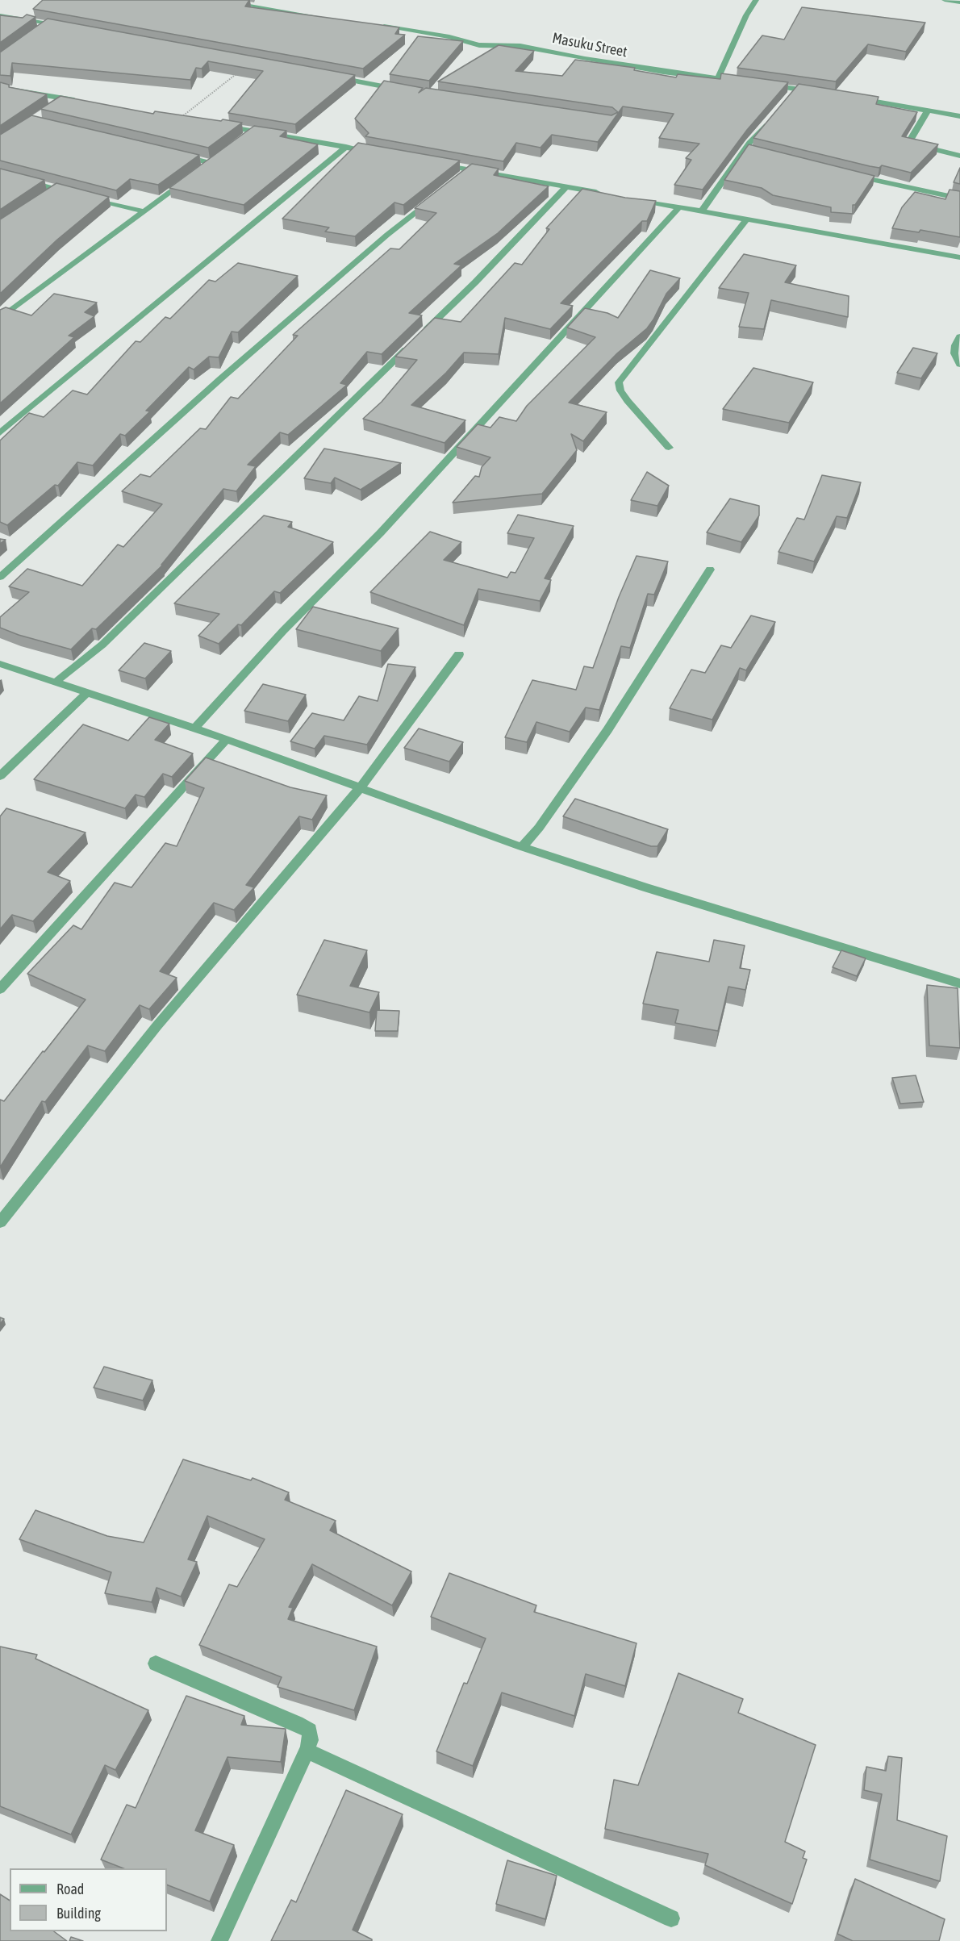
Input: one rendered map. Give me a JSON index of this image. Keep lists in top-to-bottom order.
{
  "streets": {
    "street": ["Masuku Street"]
  },
  "legend": ["Road", "Building"]
}
